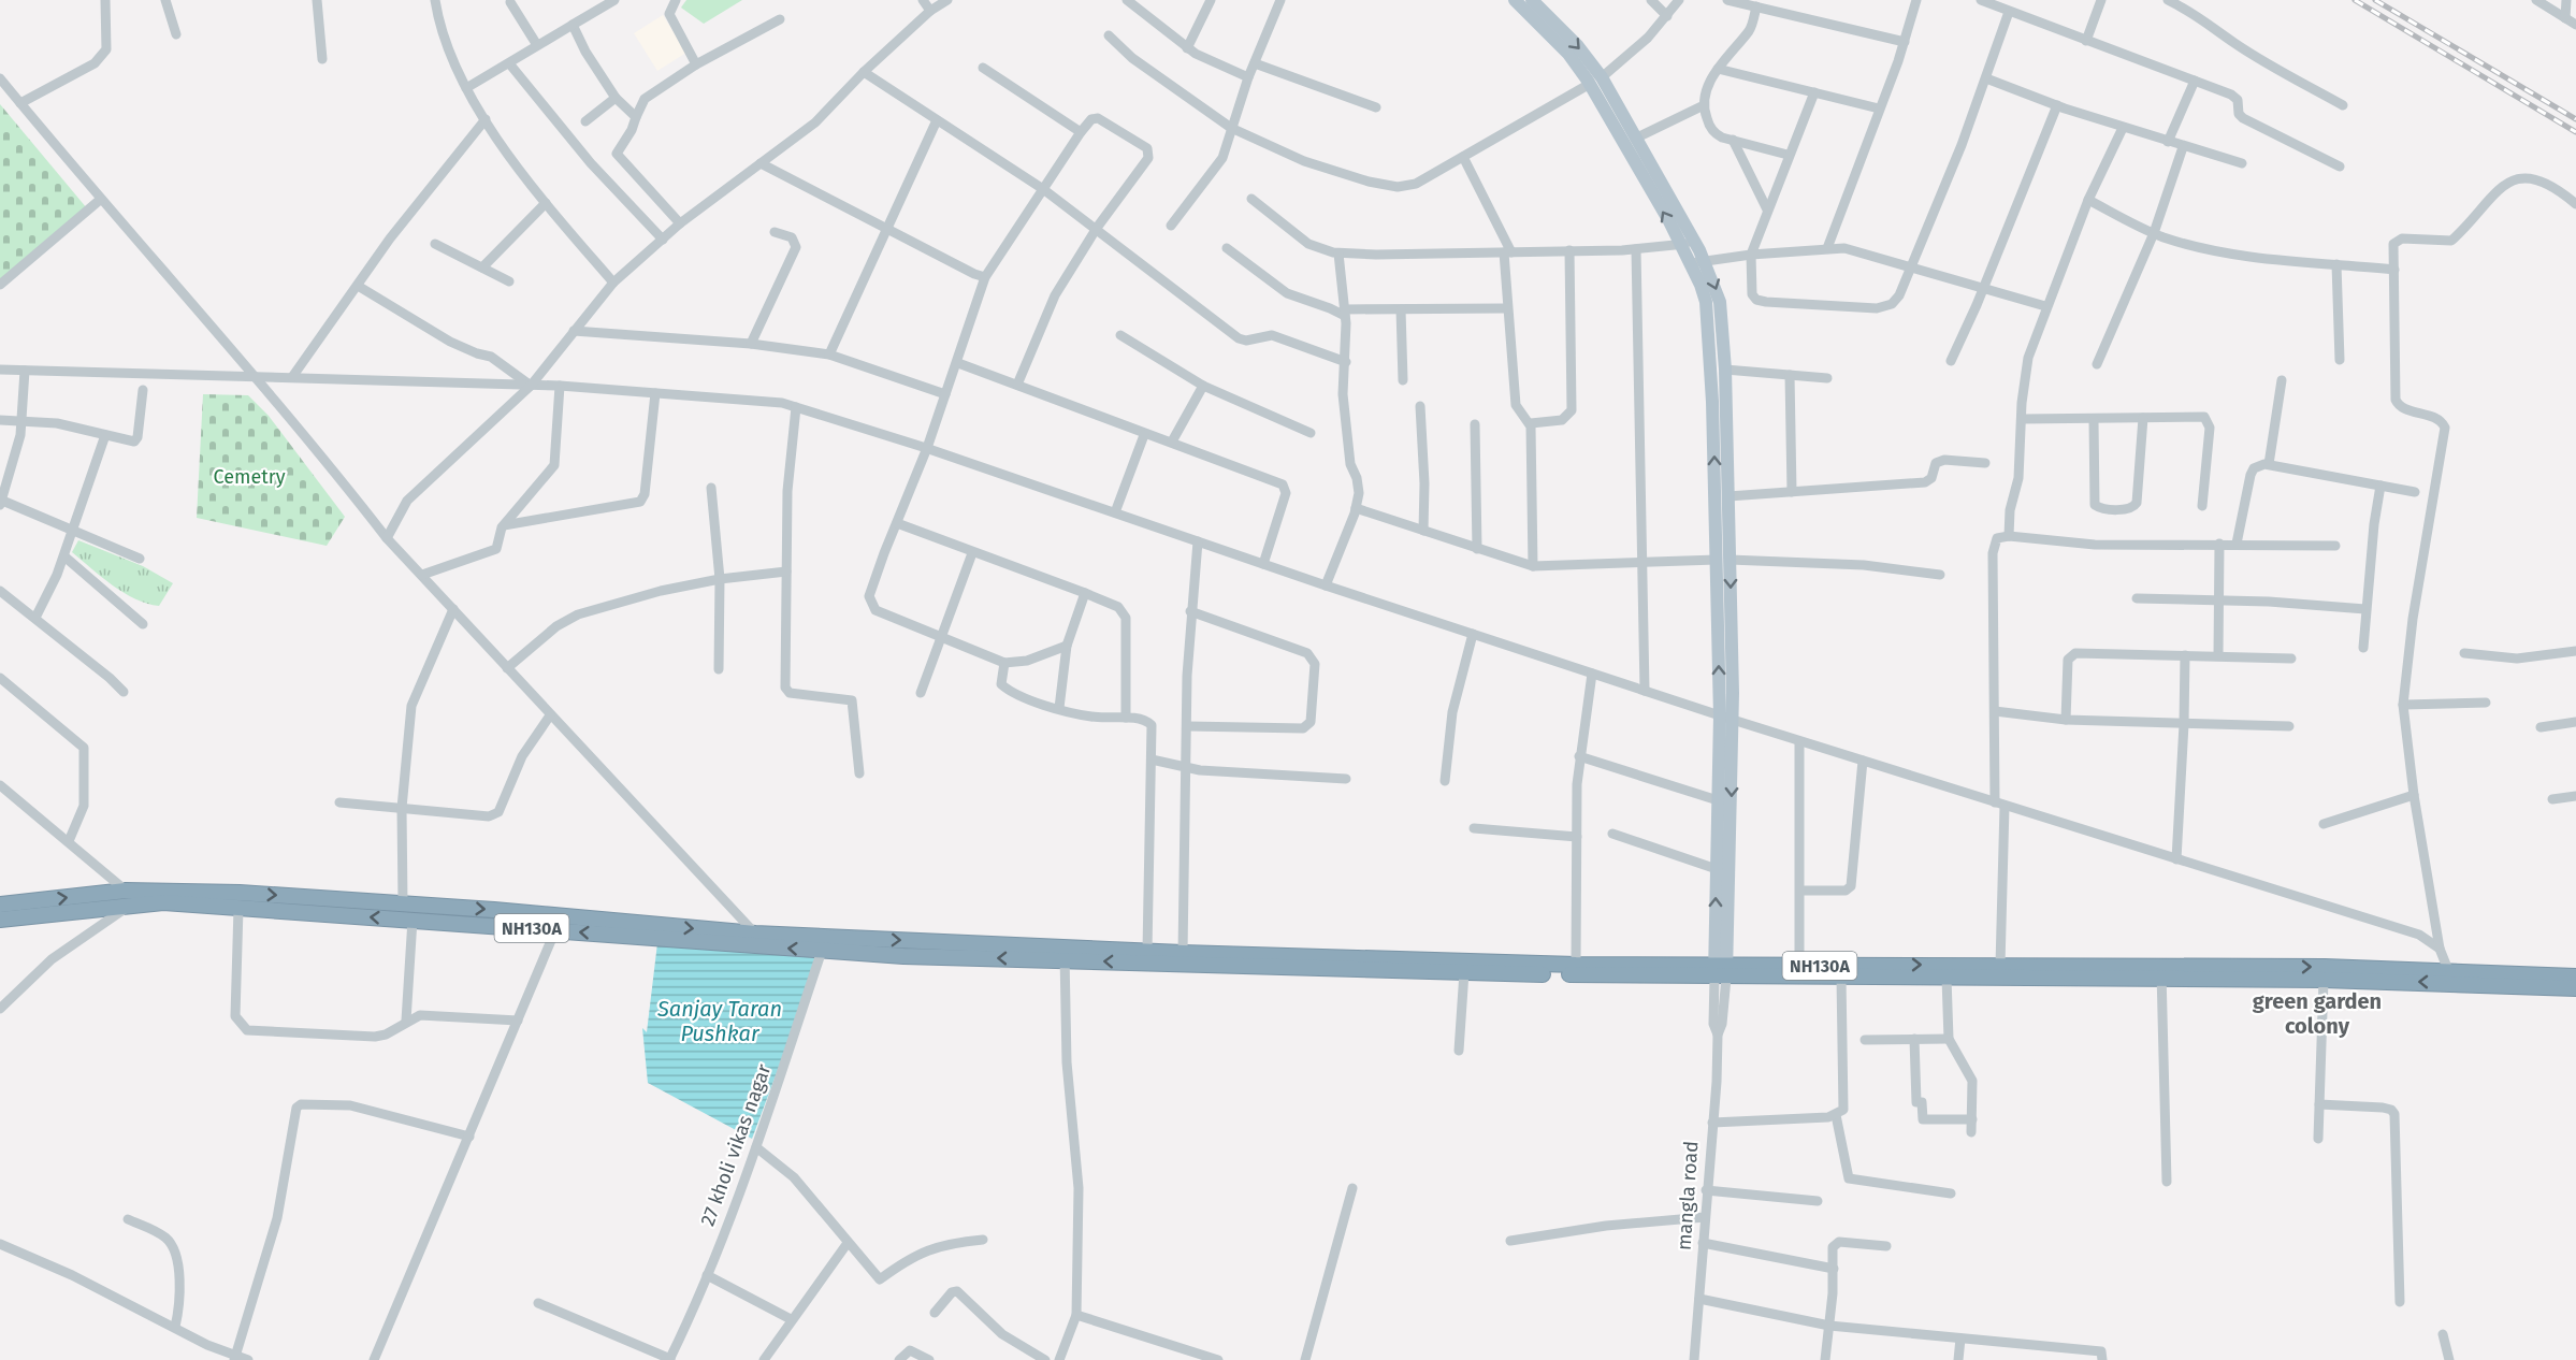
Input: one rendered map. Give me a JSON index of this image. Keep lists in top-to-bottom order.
{
  "streets": {
    "highway": ["NH130A"],
    "street": ["27 kholi vikas nagar", "mangla road"]
  },
  "crossings": [
    ["NH130A", "27 kholi vikas nagar"],
    ["NH130A", "mangla road"]
  ],
  "districts": ["green garden colony"],
  "water": ["Sanjay Taran Pushkar"],
  "parks": ["Cemetry"]
}
